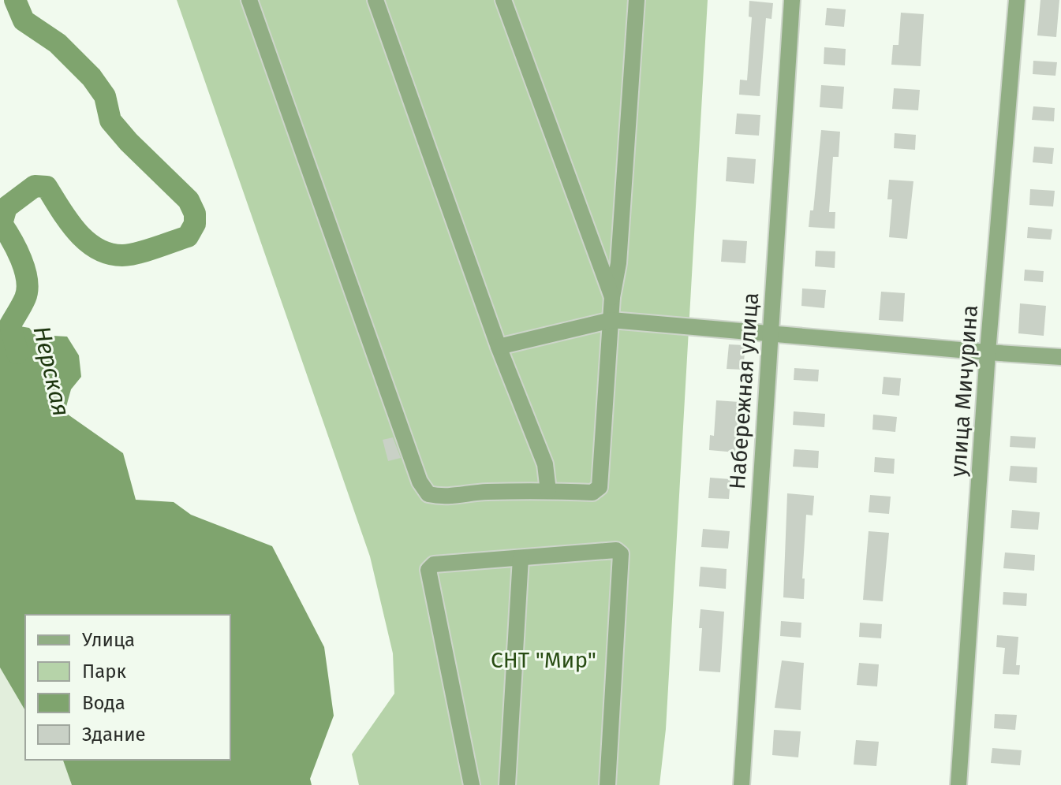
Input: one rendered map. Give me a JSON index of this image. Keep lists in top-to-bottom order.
{
  "streets": {
    "street": ["Набережная улица", "улица Мичурина"]
  },
  "water": ["Нерская"],
  "parks": ["СНТ \"Мир\""],
  "legend": [
    "Улица",
    "Парк",
    "Вода",
    "Здание"
  ]
}
